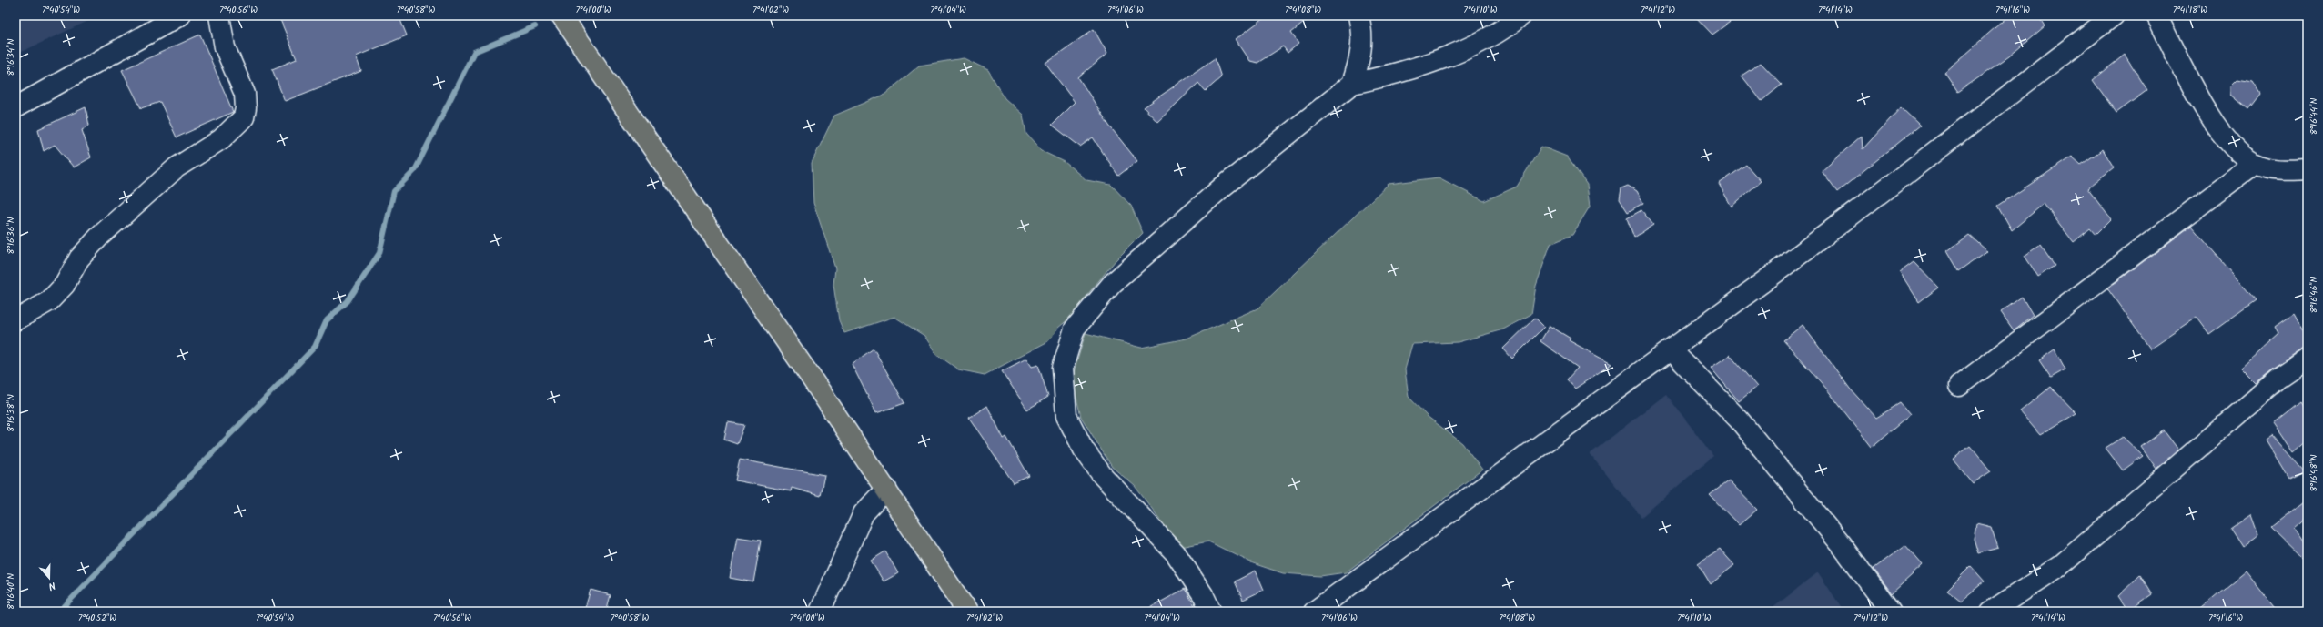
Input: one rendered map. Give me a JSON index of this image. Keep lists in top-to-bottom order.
{
  "north": "bottom",
  "coordinates": [
    "7°40'54\"W",
    "7°40'56\"W",
    "7°40'58\"W",
    "7°41'00\"W",
    "7°41'02\"W",
    "7°41'04\"W",
    "7°41'06\"W",
    "7°41'08\"W",
    "7°41'10\"W",
    "7°41'12\"W",
    "7°41'14\"W",
    "7°41'16\"W",
    "7°41'18\"W",
    "8°16'34\"N",
    "8°16'44\"N",
    "8°16'36\"N",
    "8°16'46\"N",
    "8°16'38\"N",
    "8°16'48\"N",
    "8°16'40\"N",
    "7°40'52\"W"
  ]
}
